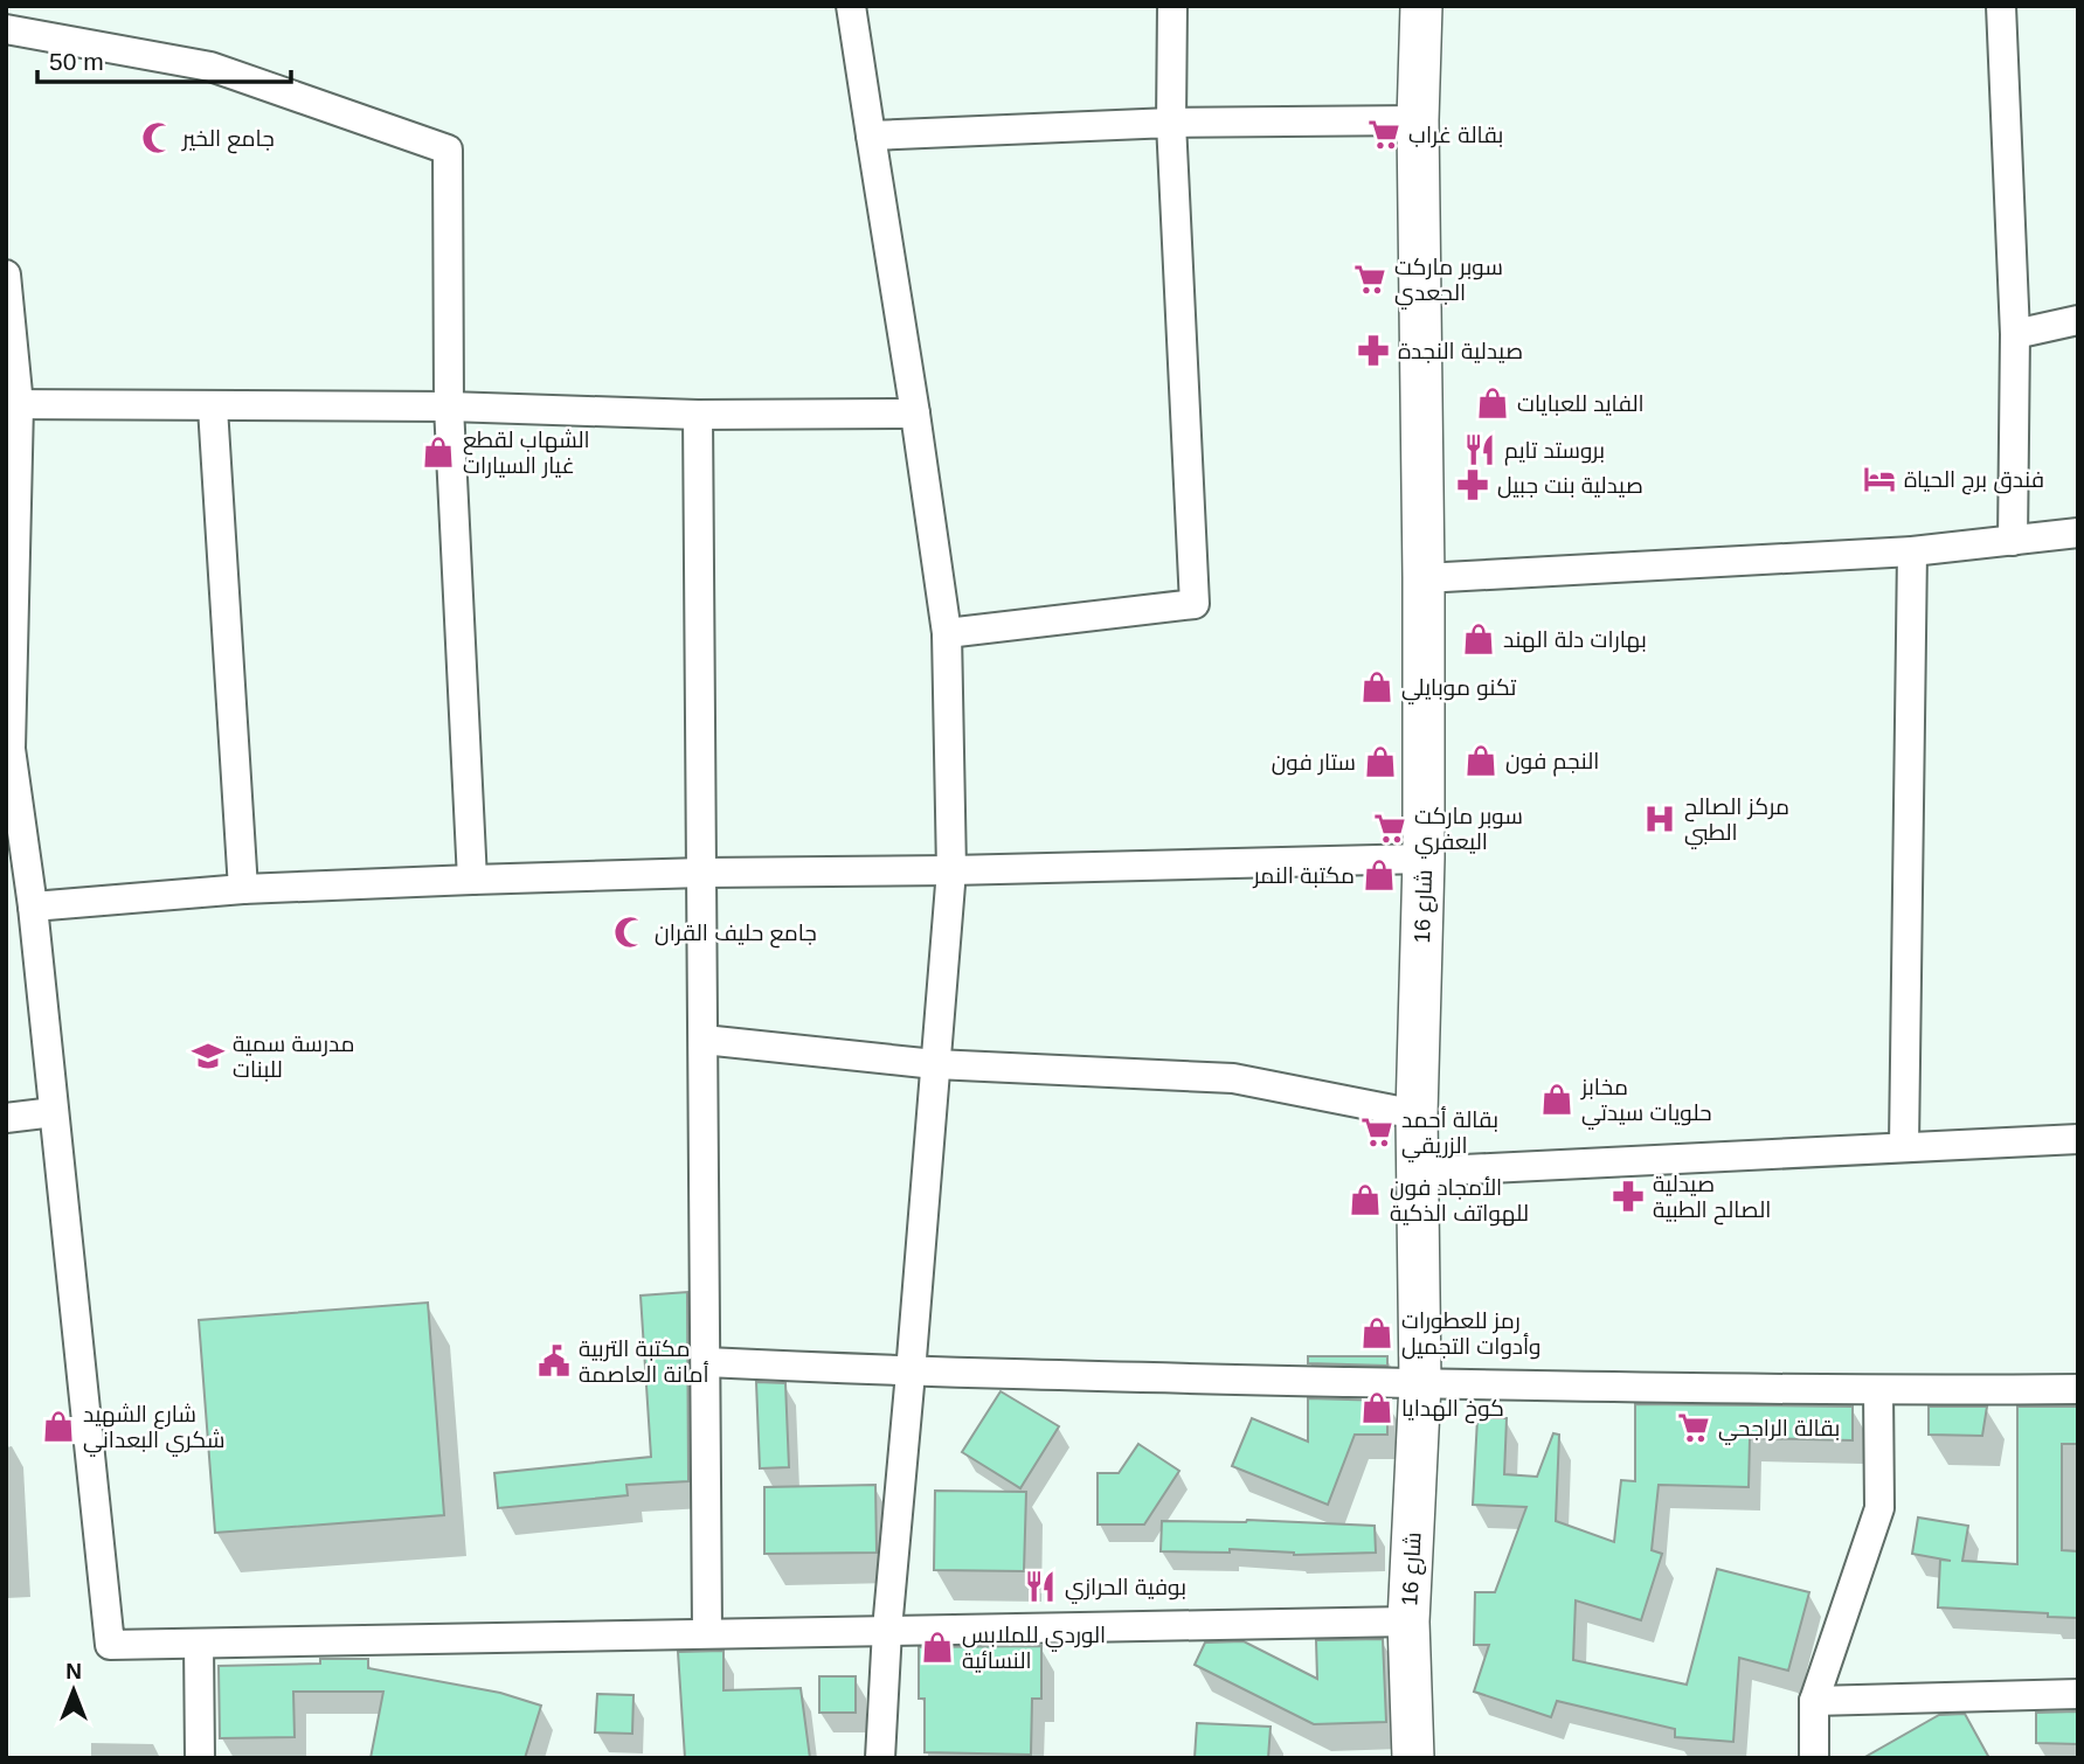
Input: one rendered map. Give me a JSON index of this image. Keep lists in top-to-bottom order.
{
  "streets": {
    "street": ["شارع 16"]
  },
  "places": {
    "supermarket": [
      "بقالة غراب",
      "سوبر ماركت الجعدي",
      "سوبر ماركت اليعفري",
      "بقالة أحمد الزريقي",
      "بقالة الراجحي"
    ],
    "mosque": ["جامع الخير", "جامع حليف القران"],
    "pharmacy": ["صيدلية النجدة", "صيدلية بنت جبيل", "صيدلية الصالح الطبية"],
    "shop": [
      "الفايد للعبايات",
      "الشهاب لقطع غيار السيارات",
      "بهارات دلة الهند",
      "تكنو موبايلي",
      "النجم فون",
      "ستار فون",
      "مكتبة النمر",
      "مخابز حلويات سيدتي",
      "الأمجاد فون للهواتف الذكية",
      "رمز للعطورات وأدوات التجميل",
      "كوخ الهدايا",
      "شارع الشهيد شكري البعداني",
      "الوردي للملابس النسائية"
    ],
    "restaurant": ["بروستد تايم", "بوفية الحرازي"],
    "hotel": ["فندق برج الحياة"],
    "hospital": ["مركز الصالح الطبي"],
    "school or university": ["مدرسة سمية للبنات"],
    "public building": ["مكتبة التربية أمانة العاصمة"]
  },
  "scale_bar": "50 m",
  "north": "top"
}
